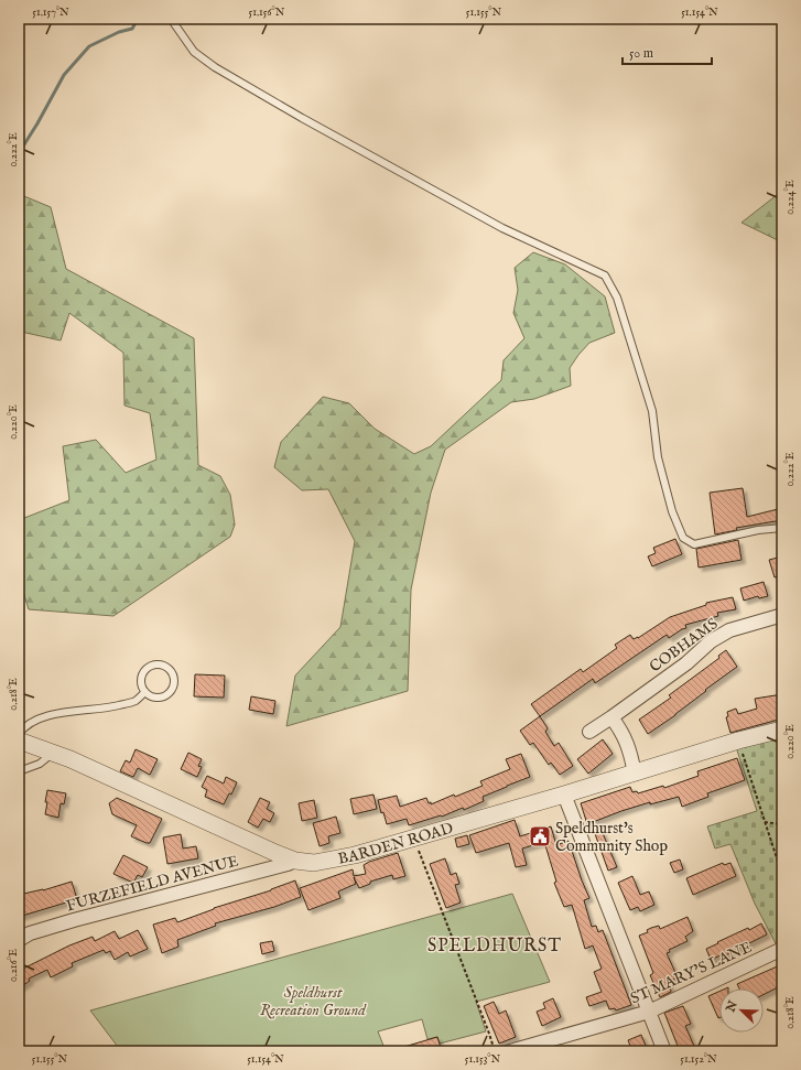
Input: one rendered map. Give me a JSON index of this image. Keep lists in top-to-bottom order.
{
  "streets": {
    "street": [
      "COBHAMS",
      "BARDEN ROAD",
      "FURZEFIELD AVENUE",
      "ST MARY'S LANE"
    ]
  },
  "crossings": [
    ["BARDEN ROAD", "FURZEFIELD AVENUE"]
  ],
  "districts": ["SPELDHURST"],
  "parks": ["Speldhurst Recreation Ground"],
  "places": {
    "public building": ["Speldhurst's Community Shop"]
  },
  "scale_bar": "50 m",
  "north": "top left",
  "coordinates": [
    "51.157°N",
    "51.156°N",
    "51.155°N",
    "51.154°N",
    "0.222°E",
    "0.224°E",
    "0.220°E",
    "0.218°E",
    "0.216°E",
    "51.153°N",
    "51.152°N"
  ]
}
